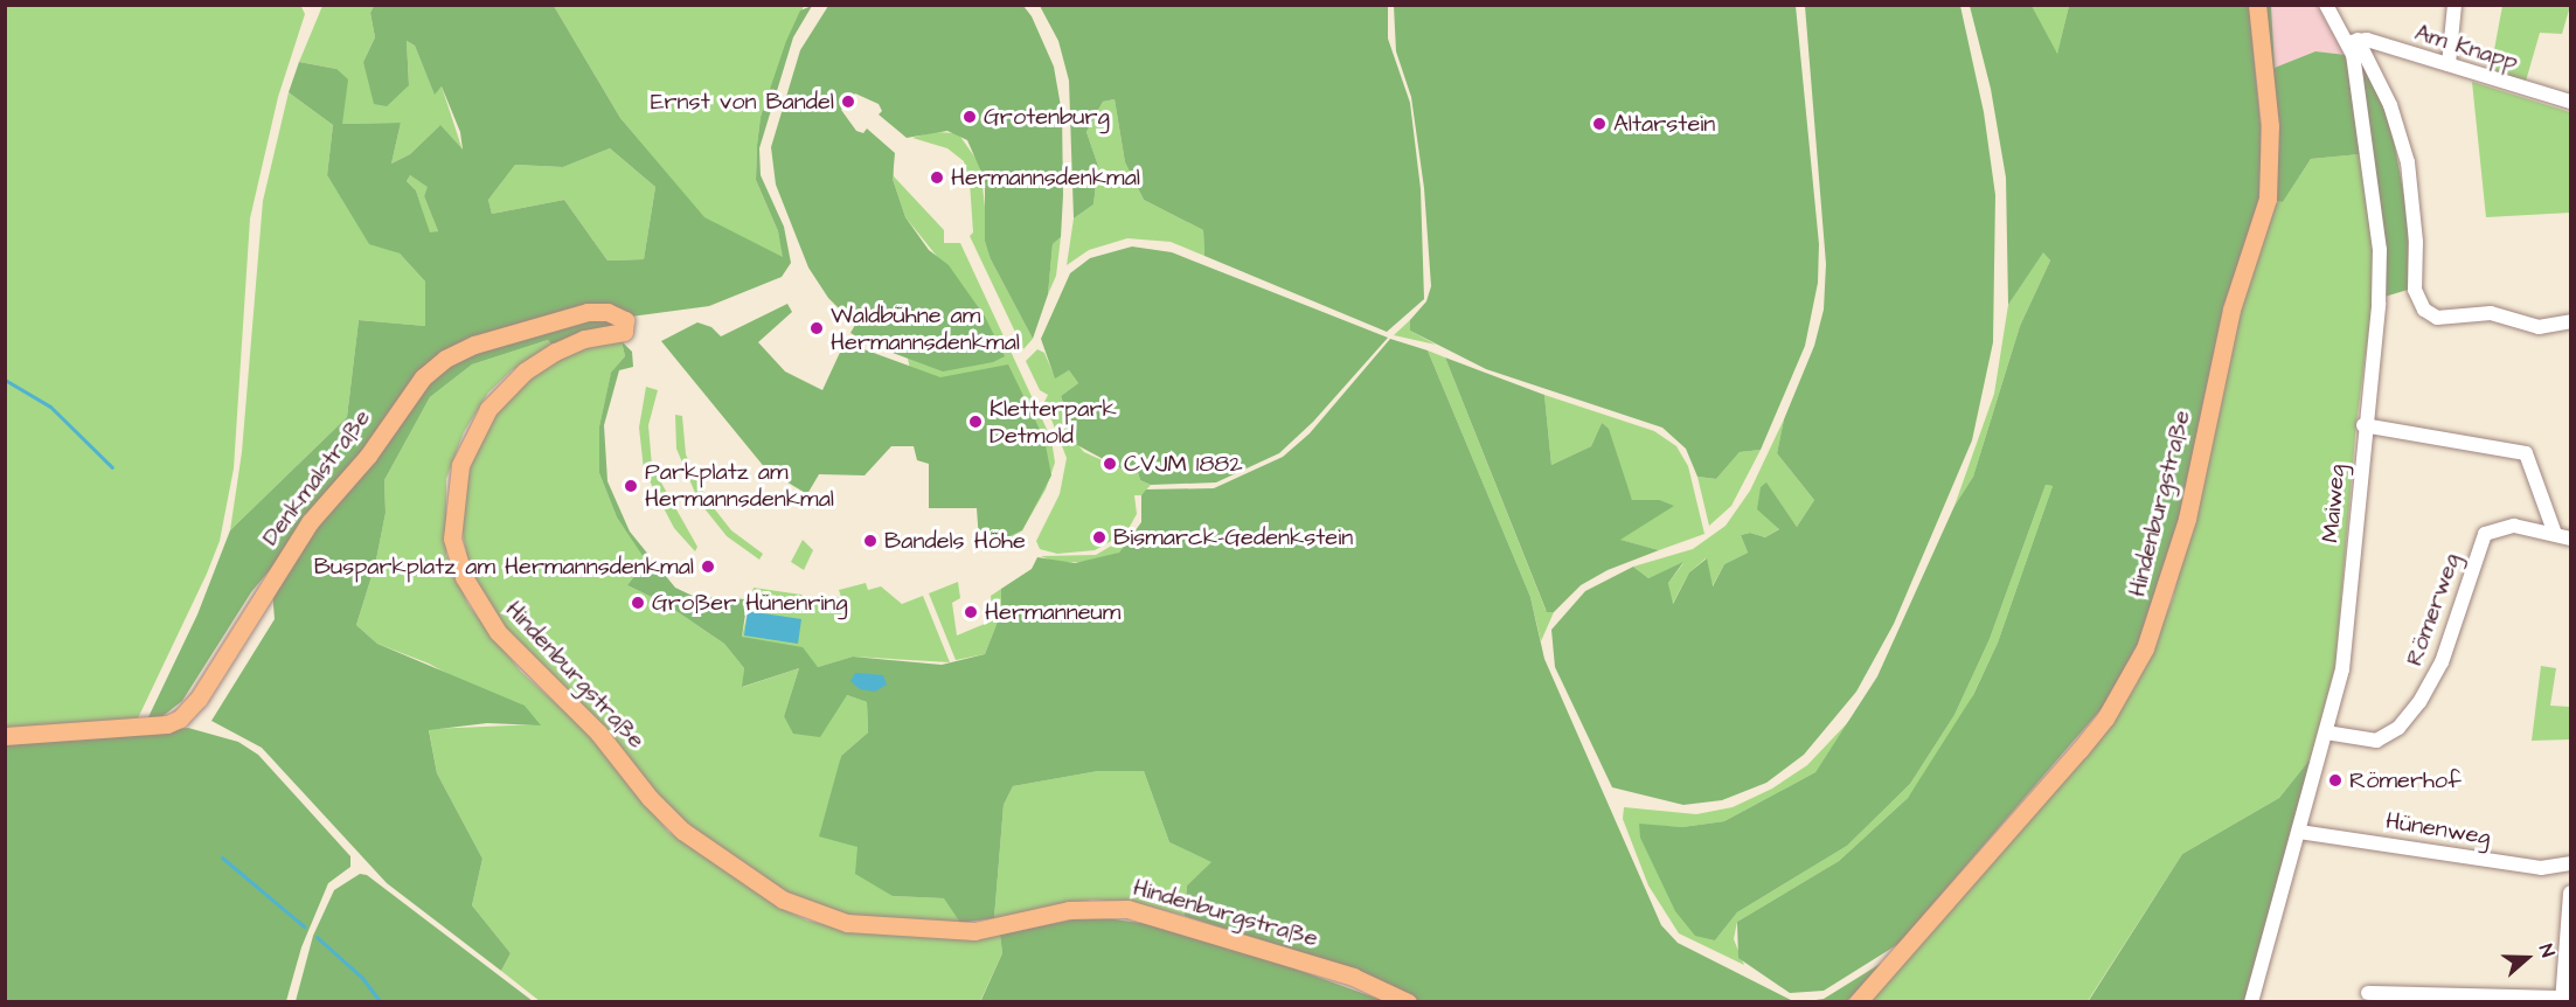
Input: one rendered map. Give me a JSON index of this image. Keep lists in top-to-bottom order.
{
  "streets": {
    "main road": ["Denkmalstraße", "Hindenburgstraße"],
    "street": [
      "Am Knapp",
      "Maiweg",
      "Römerweg",
      "Hünenweg"
    ]
  },
  "crossings": [
    ["Am Knapp", "Maiweg"],
    ["Denkmalstraße", "Hindenburgstraße"],
    ["Maiweg", "Römerweg"],
    ["Maiweg", "Hünenweg"]
  ],
  "places": [
    "Ernst von Bandel",
    "Grotenburg",
    "Altarstein",
    "Hermannsdenkmal",
    "Waldbühne am Hermannsdenkmal",
    "Kletterpark Detmold",
    "CVJM 1882",
    "Parkplatz am Hermannsdenkmal",
    "Bismarck-Gedenkstein",
    "Bandels Höhe",
    "Busparkplatz am Hermannsdenkmal",
    "Großer Hünenring",
    "Hermanneum",
    "Römerhof"
  ],
  "north": "right"
}
